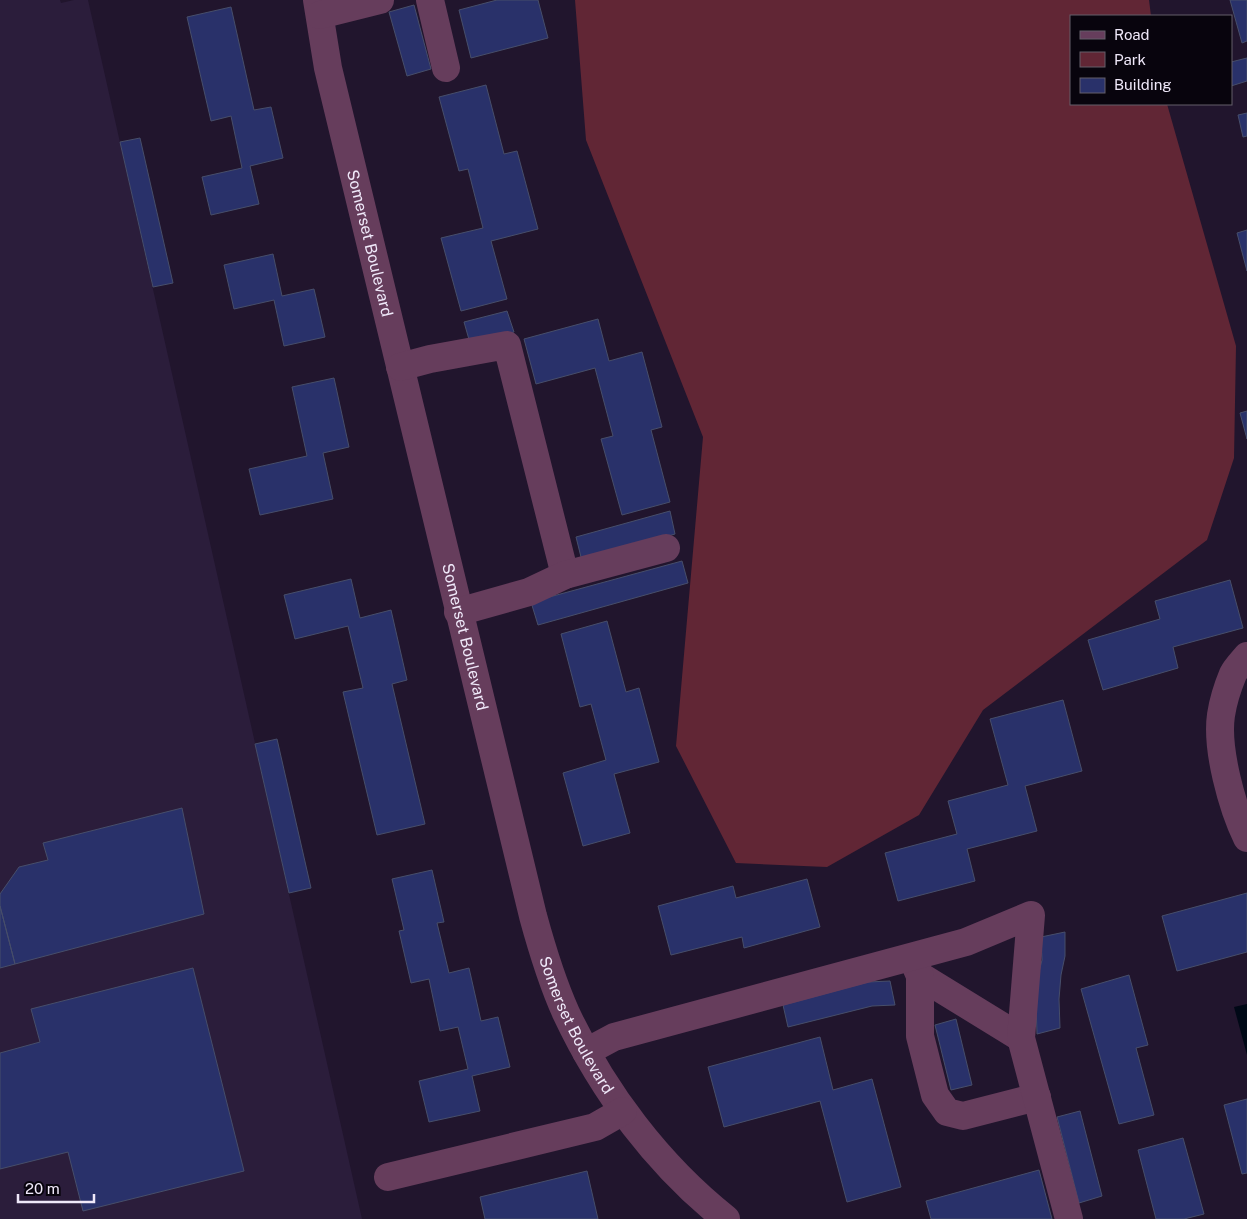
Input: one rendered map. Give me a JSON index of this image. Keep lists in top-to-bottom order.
{
  "streets": {
    "street": ["Somerset Boulevard"]
  },
  "legend": ["Road", "Park", "Building"],
  "scale_bar": "20 m"
}
